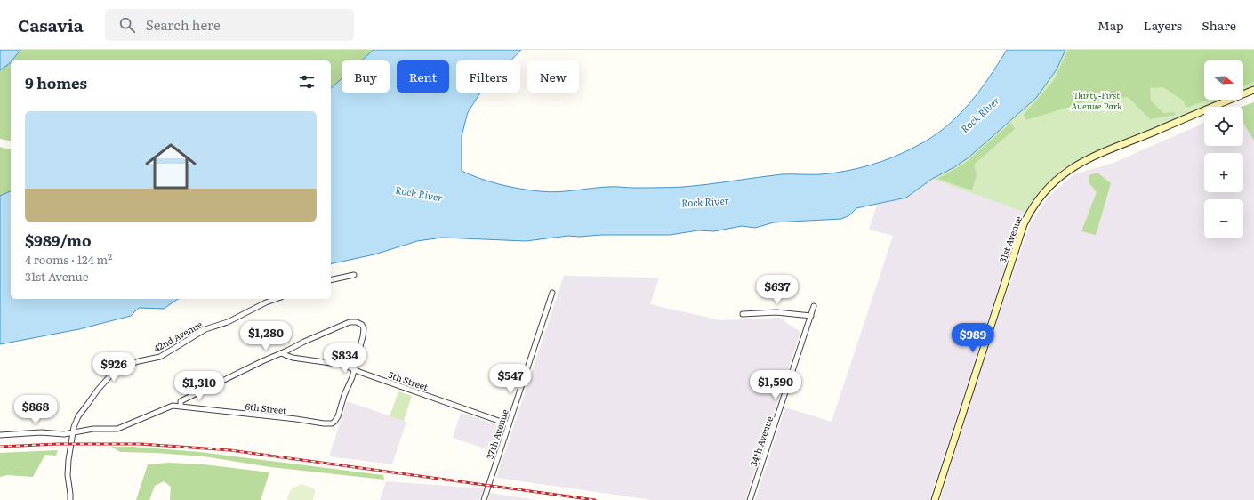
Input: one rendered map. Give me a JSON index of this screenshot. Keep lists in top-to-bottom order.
{
  "streets": {
    "street": [
      "31st Avenue",
      "42nd Avenue",
      "5th Street",
      "6th Street",
      "37th Avenue",
      "34th Avenue"
    ]
  },
  "crossings": [
    ["42nd Avenue", "6th Street"],
    ["5th Street", "6th Street"],
    ["5th Street", "37th Avenue"]
  ],
  "water": ["Rock River"],
  "parks": ["Thirty-First Avenue Park"],
  "north": "right",
  "page": {
    "header": "Casavia",
    "search": "Search here",
    "nav": ["Map", "Layers", "Share"],
    "map_buttons": ["+", "−"],
    "chip": [
      "Buy",
      "Rent",
      "Filters",
      "New"
    ],
    "heading": "9 homes",
    "list": [
      {
        "name": "$989/mo",
        "note": "4 rooms · 124 m² · 31st Avenue"
      }
    ],
    "price": [
      "$637",
      "$1,280",
      "$989",
      "$834",
      "$926",
      "$547",
      "$1,590",
      "$1,310",
      "$868"
    ]
  }
}
